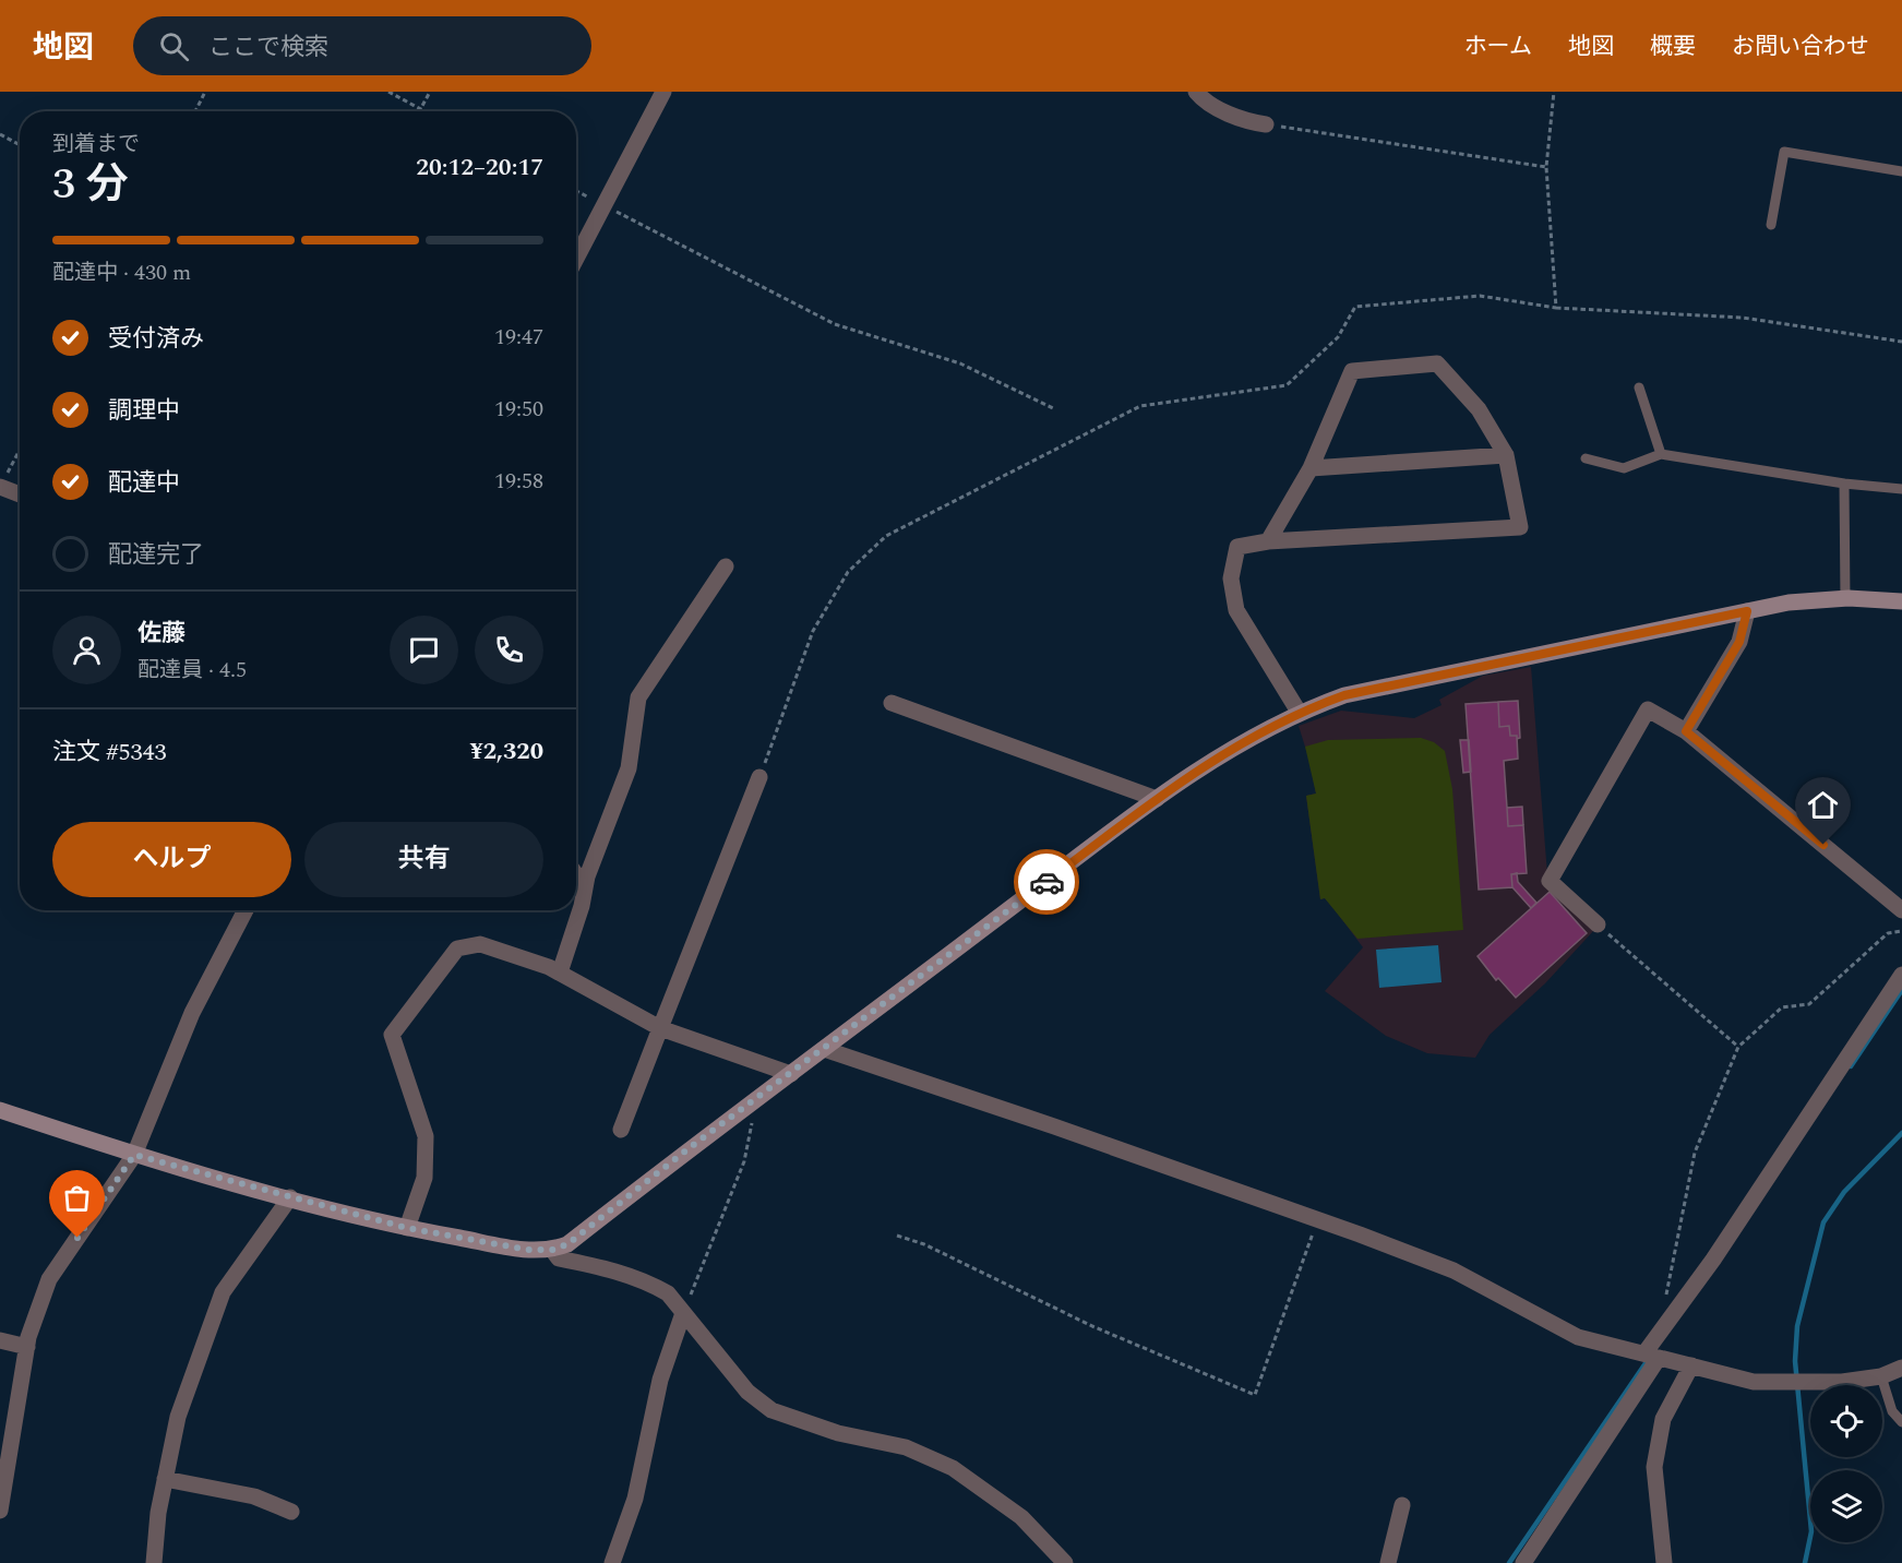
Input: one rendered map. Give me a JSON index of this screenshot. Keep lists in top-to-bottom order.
{
  "page": {
    "header": "地図",
    "search": "ここで検索",
    "nav": [
      "ホーム",
      "地図",
      "概要",
      "お問い合わせ"
    ],
    "heading": ["3 分", "到着まで", "20:12–20:17"],
    "panel": [
      "佐藤",
      "配達員 · 4.5",
      "注文 #5343",
      "¥2,320"
    ],
    "bar": "配達中 · 430 m",
    "list": [
      ["受付済み", "19:47"],
      ["調理中", "19:50"],
      ["配達中", "19:58"],
      "配達完了"
    ],
    "buttons": ["ヘルプ", "共有"]
  }
}
